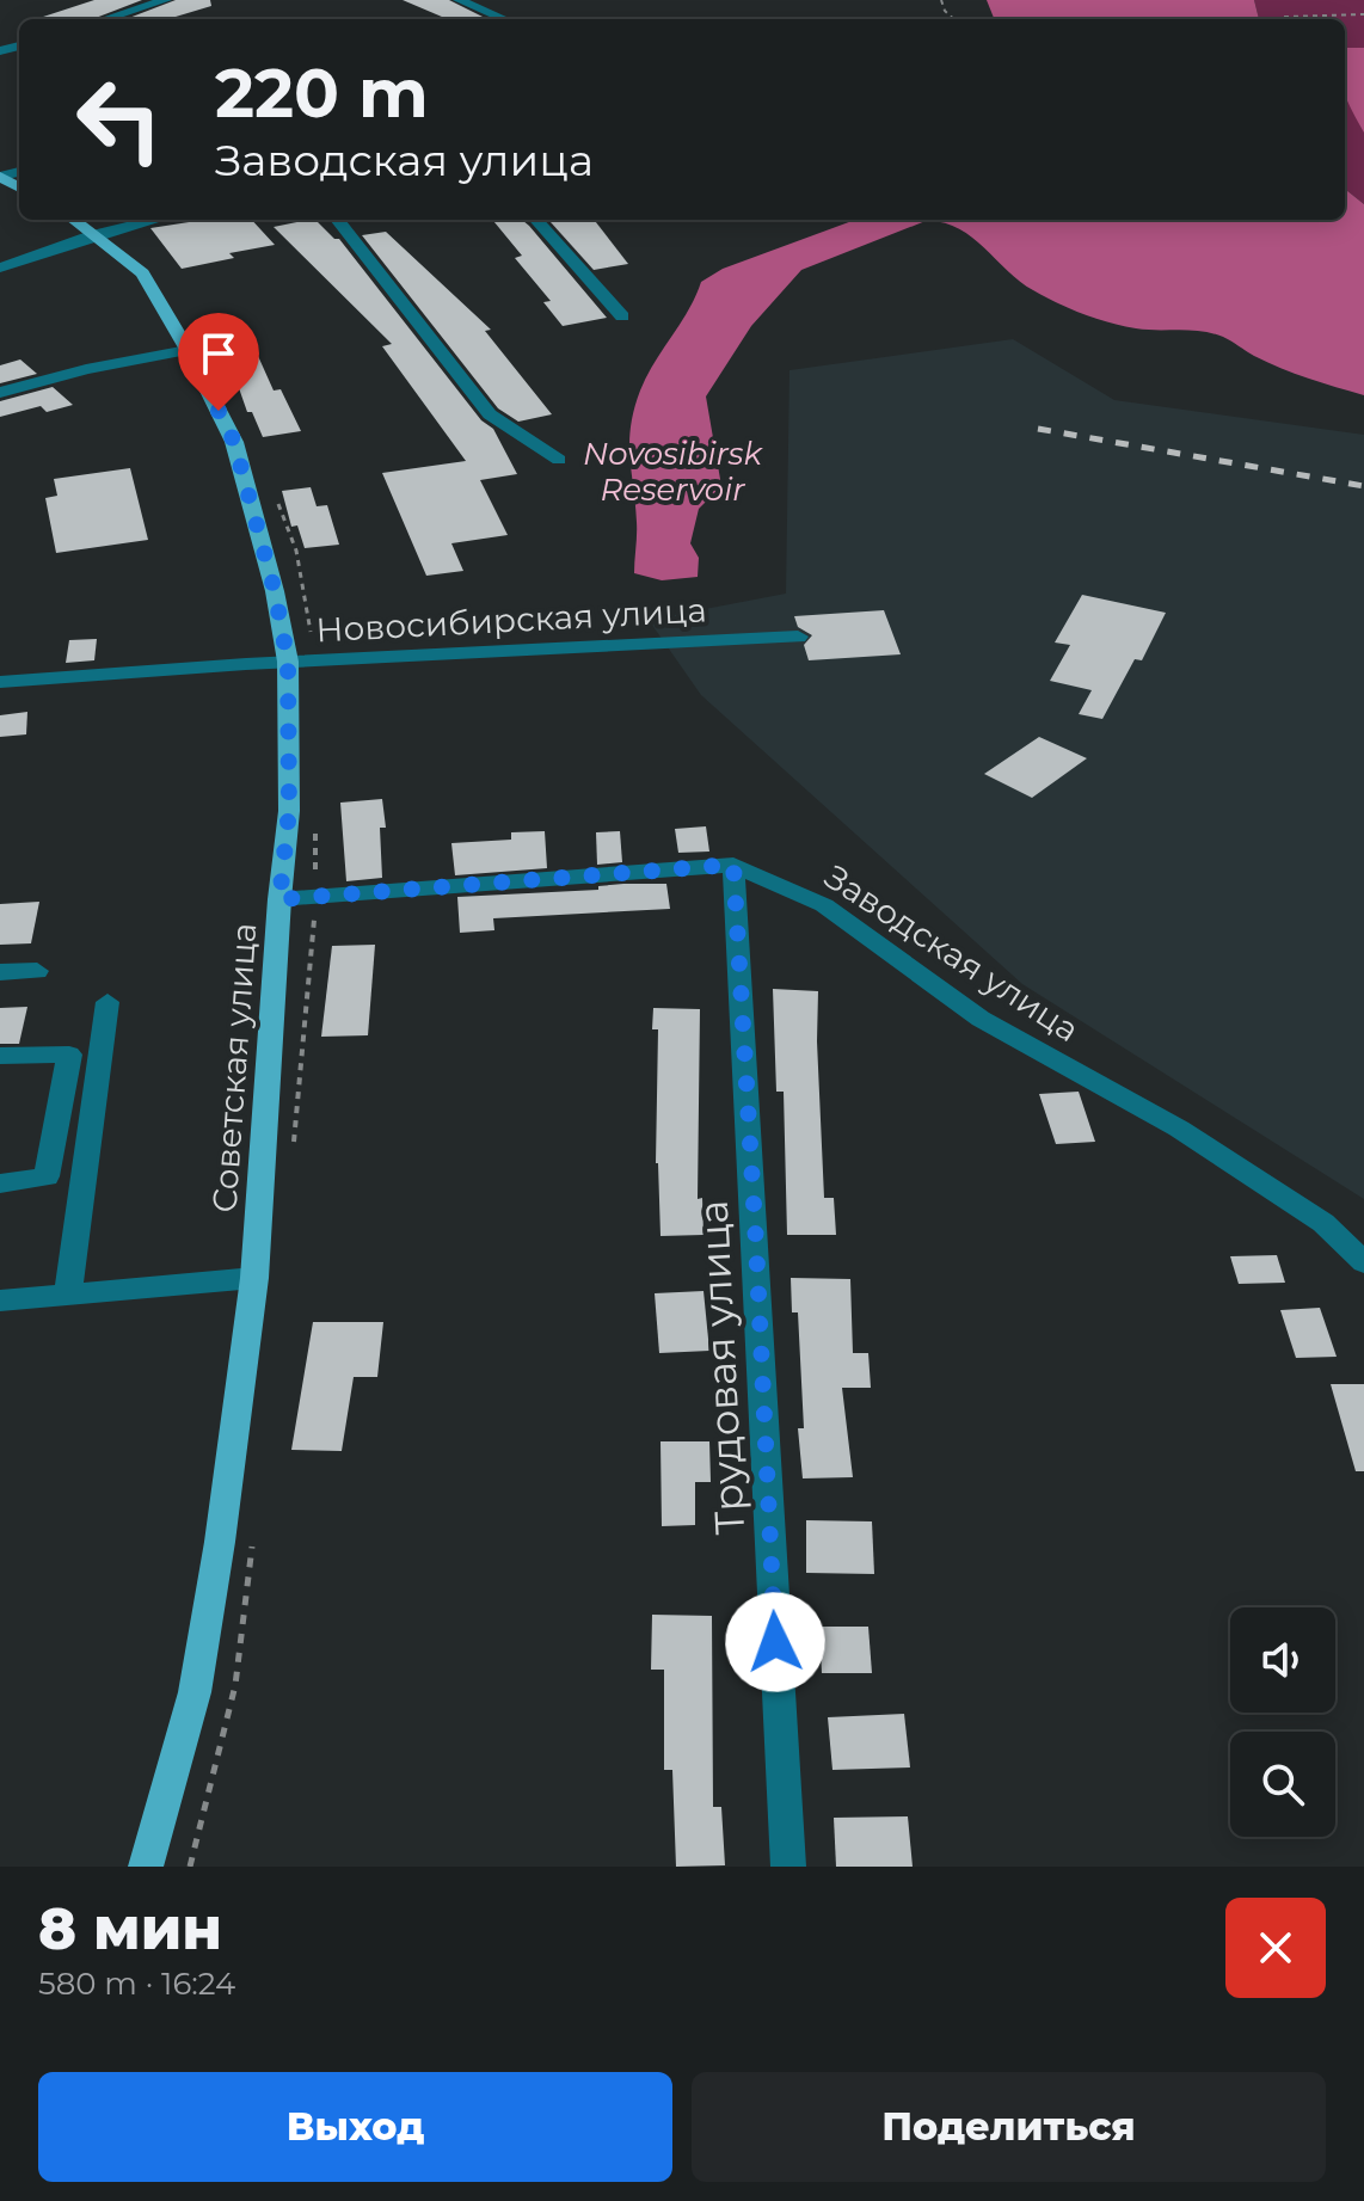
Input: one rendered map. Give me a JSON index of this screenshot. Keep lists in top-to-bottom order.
{
  "streets": {
    "main road": ["Советская улица"],
    "street": ["Новосибирская улица", "Заводская улица", "Трудовая улица"]
  },
  "crossings": [
    ["Новосибирская улица", "Советская улица"],
    ["Заводская улица", "Советская улица"],
    ["Заводская улица", "Трудовая улица"]
  ],
  "water": ["Novosibirsk Reservoir"],
  "page": {
    "turn": ["220 m", "Заводская улица"],
    "heading": ["8 мин", "580 m · 16:24"],
    "buttons": ["Выход", "Поделиться"]
  }
}
